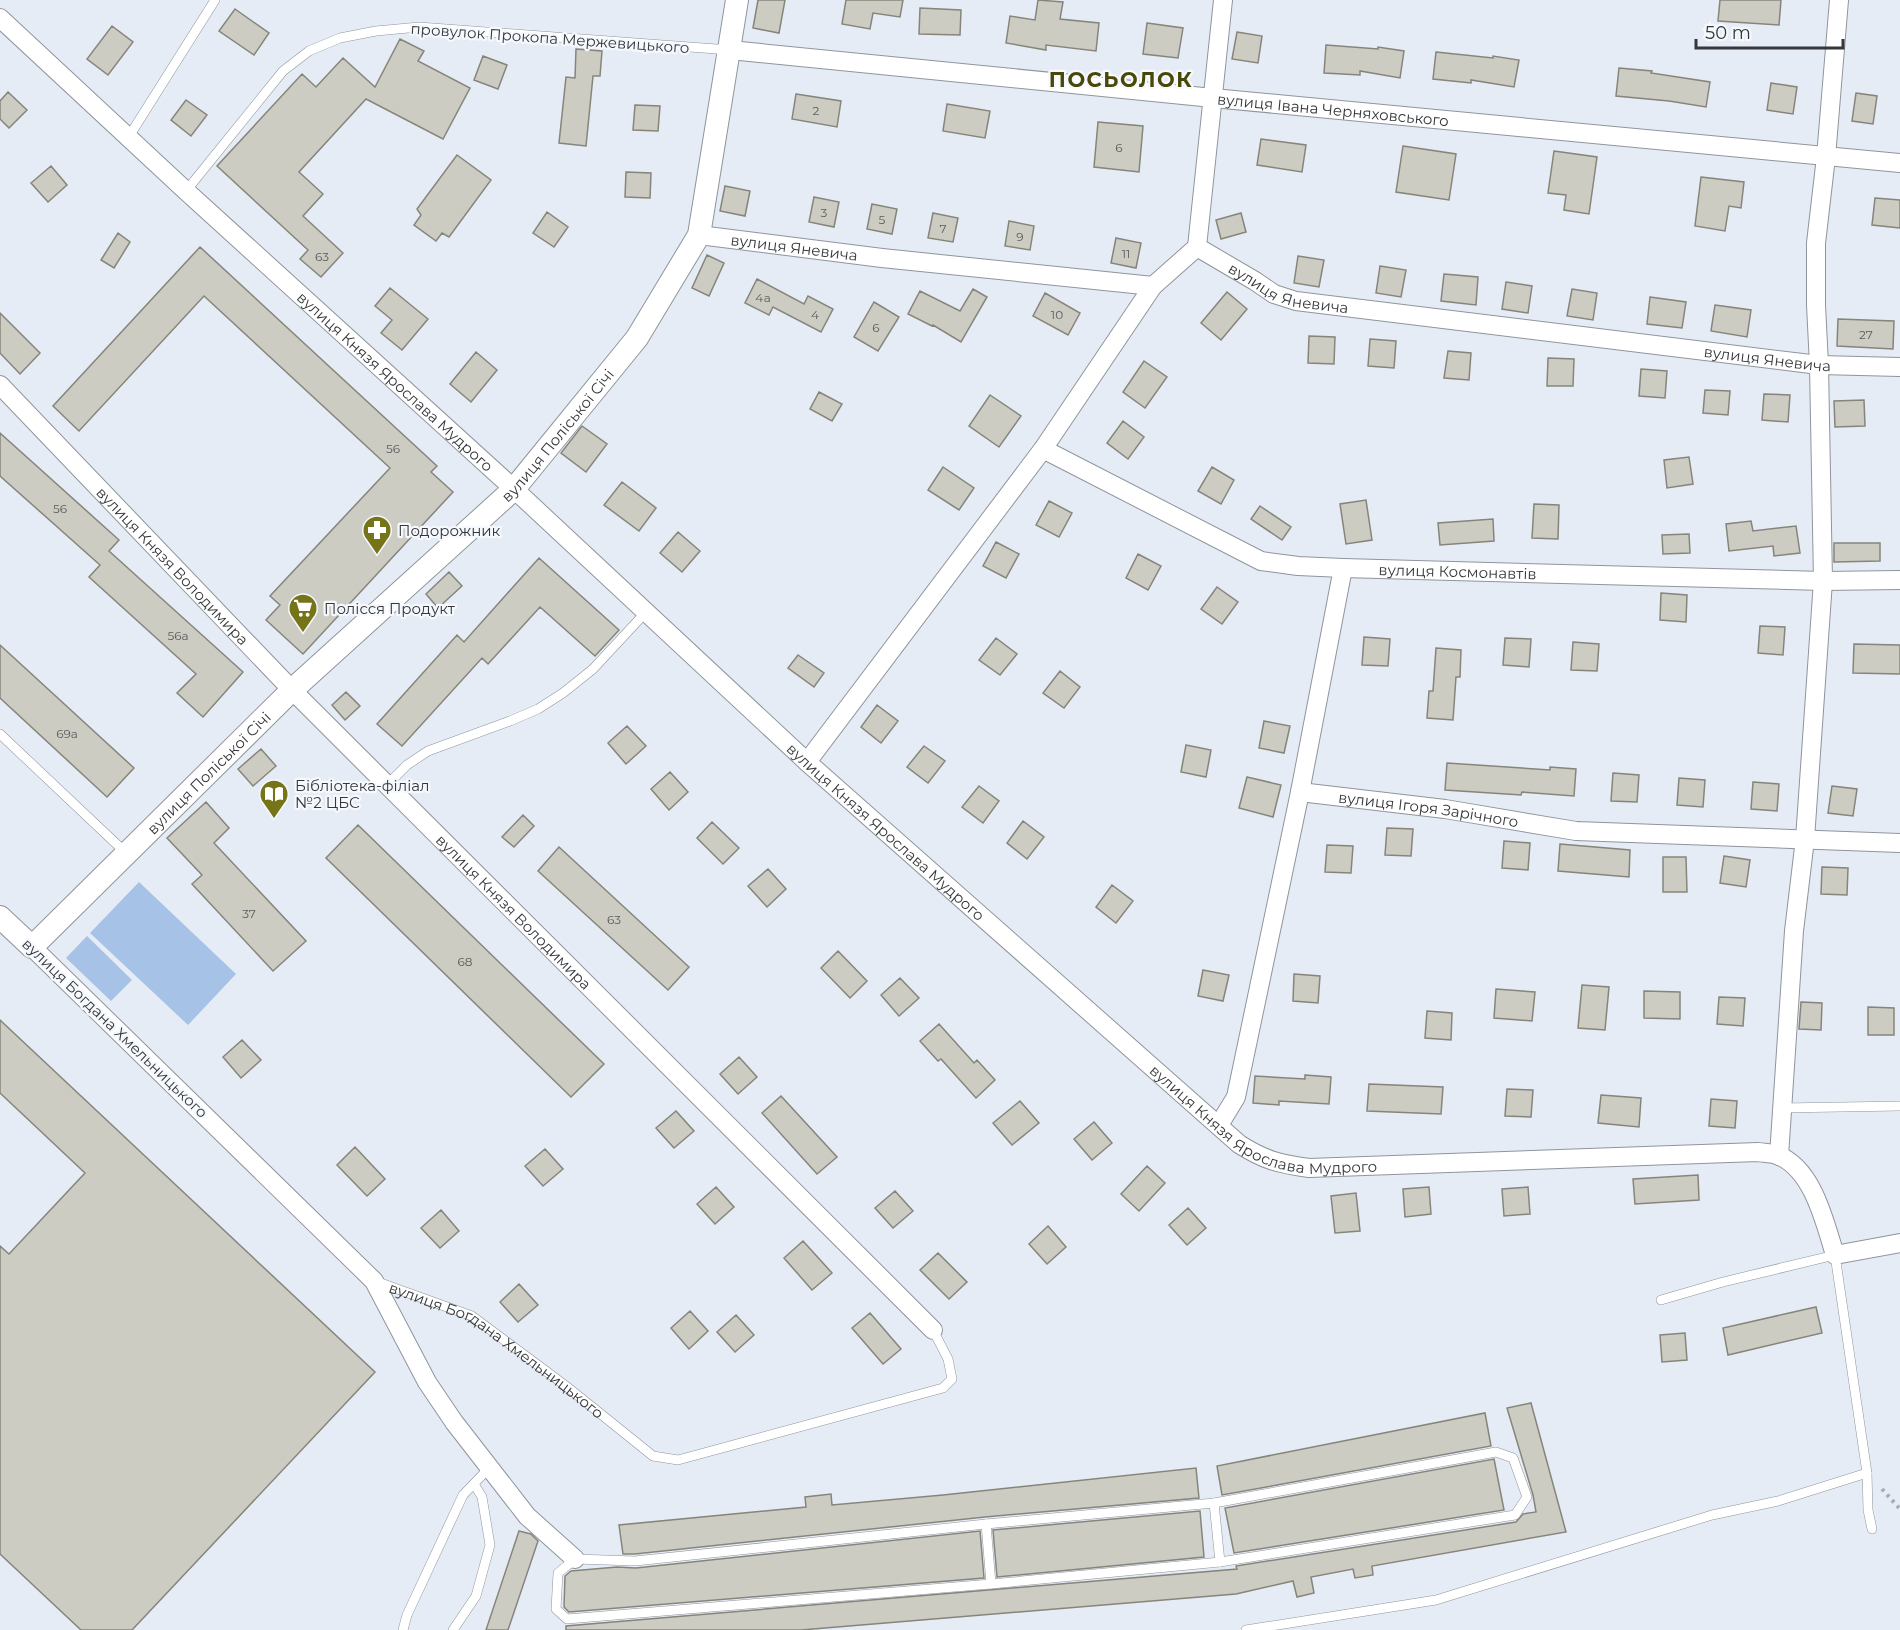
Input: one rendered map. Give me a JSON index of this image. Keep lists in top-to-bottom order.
{
  "streets": {
    "street": [
      "вулиця Івана Черняховського",
      "вулиця Яневича",
      "вулиця Князя Ярослава Мудрого",
      "вулиця Поліської Січі",
      "вулиця Князя Володимира",
      "вулиця Космонавтів",
      "вулиця Ігоря Зарічного",
      "вулиця Богдана Хмельницького"
    ],
    "lane": ["провулок Прокопа Мержевицького"]
  },
  "crossings": [
    ["провулок Прокопа Мержевицького", "вулиця Івана Черняховського"],
    ["провулок Прокопа Мержевицького", "вулиця Князя Ярослава Мудрого"],
    ["провулок Прокопа Мержевицького", "вулиця Поліської Січі"],
    ["вулиця Івана Черняховського", "вулиця Поліської Січі"],
    ["вулиця Яневича", "вулиця Поліської Січі"],
    ["вулиця Князя Ярослава Мудрого", "вулиця Поліської Січі"],
    ["вулиця Поліської Січі", "вулиця Князя Володимира"],
    ["вулиця Поліської Січі", "вулиця Богдана Хмельницького"],
    ["вулиця Князя Володимира", "вулиця Богдана Хмельницького"]
  ],
  "districts": ["ПОСЬОЛОК"],
  "places": {
    "pharmacy": ["Подорожник"],
    "supermarket": ["Полісся Продукт"],
    "library": ["Бібліотека-філіал №2 ЦБС"]
  },
  "house_numbers": [
    "2",
    "6",
    "3",
    "5",
    "7",
    "9",
    "11",
    "63",
    "4а",
    "4",
    "10",
    "6",
    "27",
    "56",
    "56",
    "56а",
    "69а",
    "37",
    "63",
    "68"
  ],
  "scale_bar": "50 m"
}
